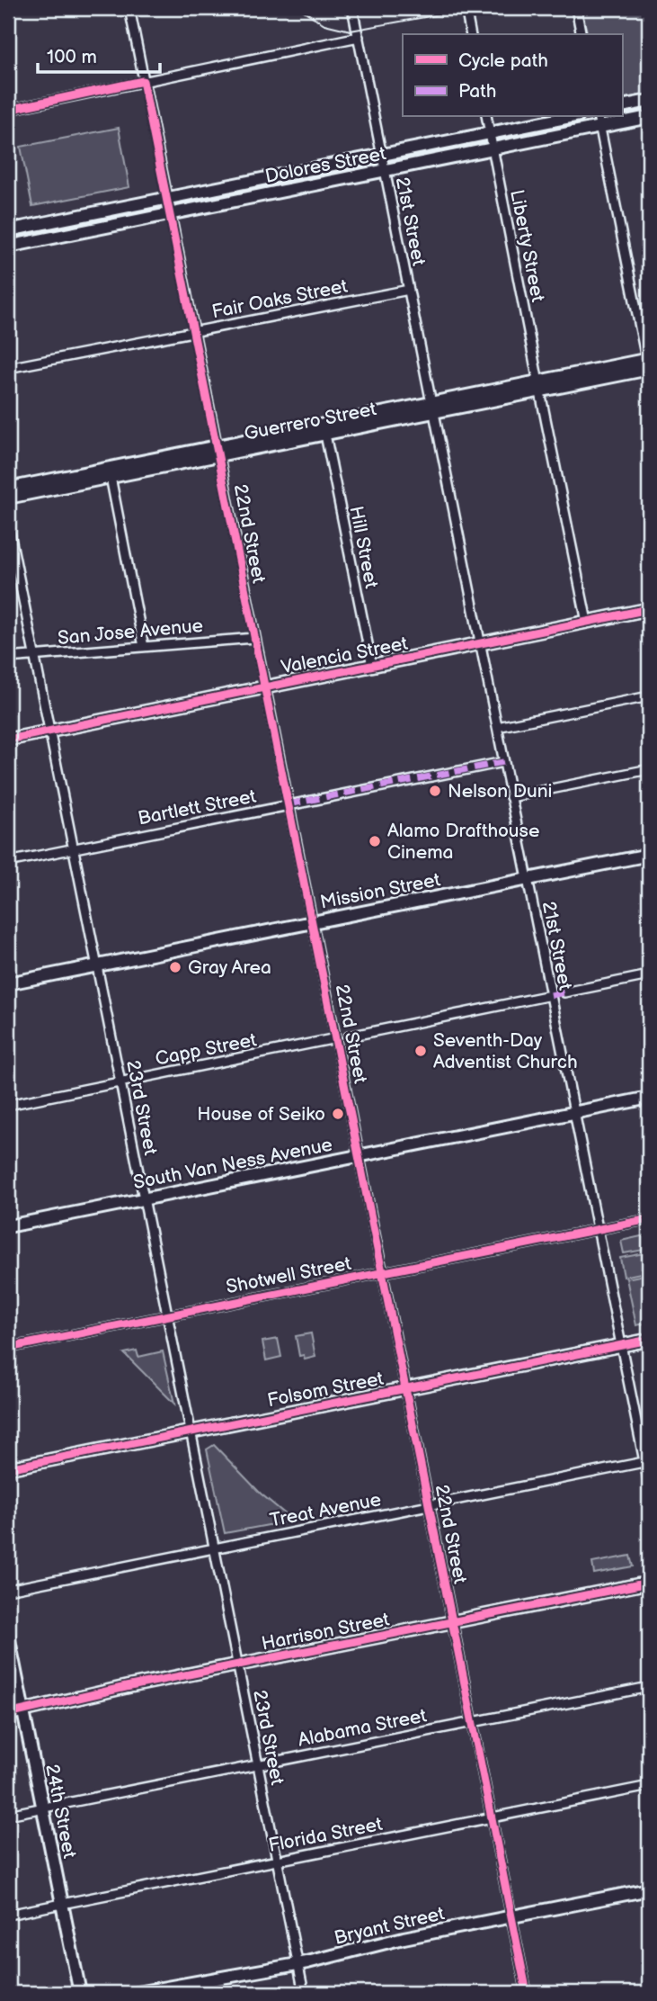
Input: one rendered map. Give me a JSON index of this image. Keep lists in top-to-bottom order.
{
  "streets": {
    "main road": [
      "Dolores Street",
      "Guerrero Street",
      "Valencia Street",
      "Mission Street",
      "South Van Ness Avenue",
      "Folsom Street",
      "Harrison Street",
      "24th Street",
      "Bryant Street"
    ],
    "street": [
      "21st Street",
      "Liberty Street",
      "Fair Oaks Street",
      "22nd Street",
      "Hill Street",
      "San Jose Avenue",
      "Bartlett Street",
      "Capp Street",
      "23rd Street",
      "Shotwell Street",
      "Treat Avenue",
      "Alabama Street",
      "Florida Street"
    ]
  },
  "crossings": [
    ["Dolores Street", "21st Street"],
    ["Dolores Street", "Liberty Street"],
    ["Dolores Street", "22nd Street"],
    ["21st Street", "Fair Oaks Street"],
    ["21st Street", "Guerrero Street"],
    ["21st Street", "Valencia Street"],
    ["21st Street", "Bartlett Street"],
    ["21st Street", "Mission Street"],
    ["21st Street", "South Van Ness Avenue"],
    ["21st Street", "Shotwell Street"],
    ["21st Street", "Folsom Street"],
    ["21st Street", "Treat Avenue"],
    ["Liberty Street", "Guerrero Street"],
    ["Liberty Street", "Valencia Street"],
    ["Fair Oaks Street", "22nd Street"],
    ["Guerrero Street", "22nd Street"],
    ["Guerrero Street", "Hill Street"],
    ["22nd Street", "San Jose Avenue"],
    ["22nd Street", "Valencia Street"],
    ["22nd Street", "Bartlett Street"],
    ["22nd Street", "Mission Street"],
    ["22nd Street", "Capp Street"],
    ["22nd Street", "South Van Ness Avenue"],
    ["22nd Street", "Shotwell Street"],
    ["22nd Street", "Folsom Street"],
    ["22nd Street", "Treat Avenue"],
    ["22nd Street", "Harrison Street"],
    ["22nd Street", "Alabama Street"],
    ["22nd Street", "Florida Street"],
    ["22nd Street", "Bryant Street"],
    ["Hill Street", "Valencia Street"],
    ["San Jose Avenue", "23rd Street"],
    ["Valencia Street", "23rd Street"],
    ["Bartlett Street", "23rd Street"],
    ["Mission Street", "23rd Street"],
    ["Capp Street", "23rd Street"],
    ["23rd Street", "South Van Ness Avenue"],
    ["23rd Street", "Shotwell Street"],
    ["23rd Street", "Folsom Street"],
    ["23rd Street", "Treat Avenue"],
    ["23rd Street", "Harrison Street"],
    ["23rd Street", "Alabama Street"],
    ["23rd Street", "Florida Street"],
    ["23rd Street", "Bryant Street"],
    ["Harrison Street", "24th Street"],
    ["Alabama Street", "24th Street"],
    ["24th Street", "Florida Street"]
  ],
  "places": [
    "Nelson Duni",
    "Alamo Drafthouse Cinema",
    "Gray Area",
    "Seventh-Day Adventist Church",
    "House of Seiko"
  ],
  "legend": ["Cycle path", "Path"],
  "scale_bar": "100 m"
}
